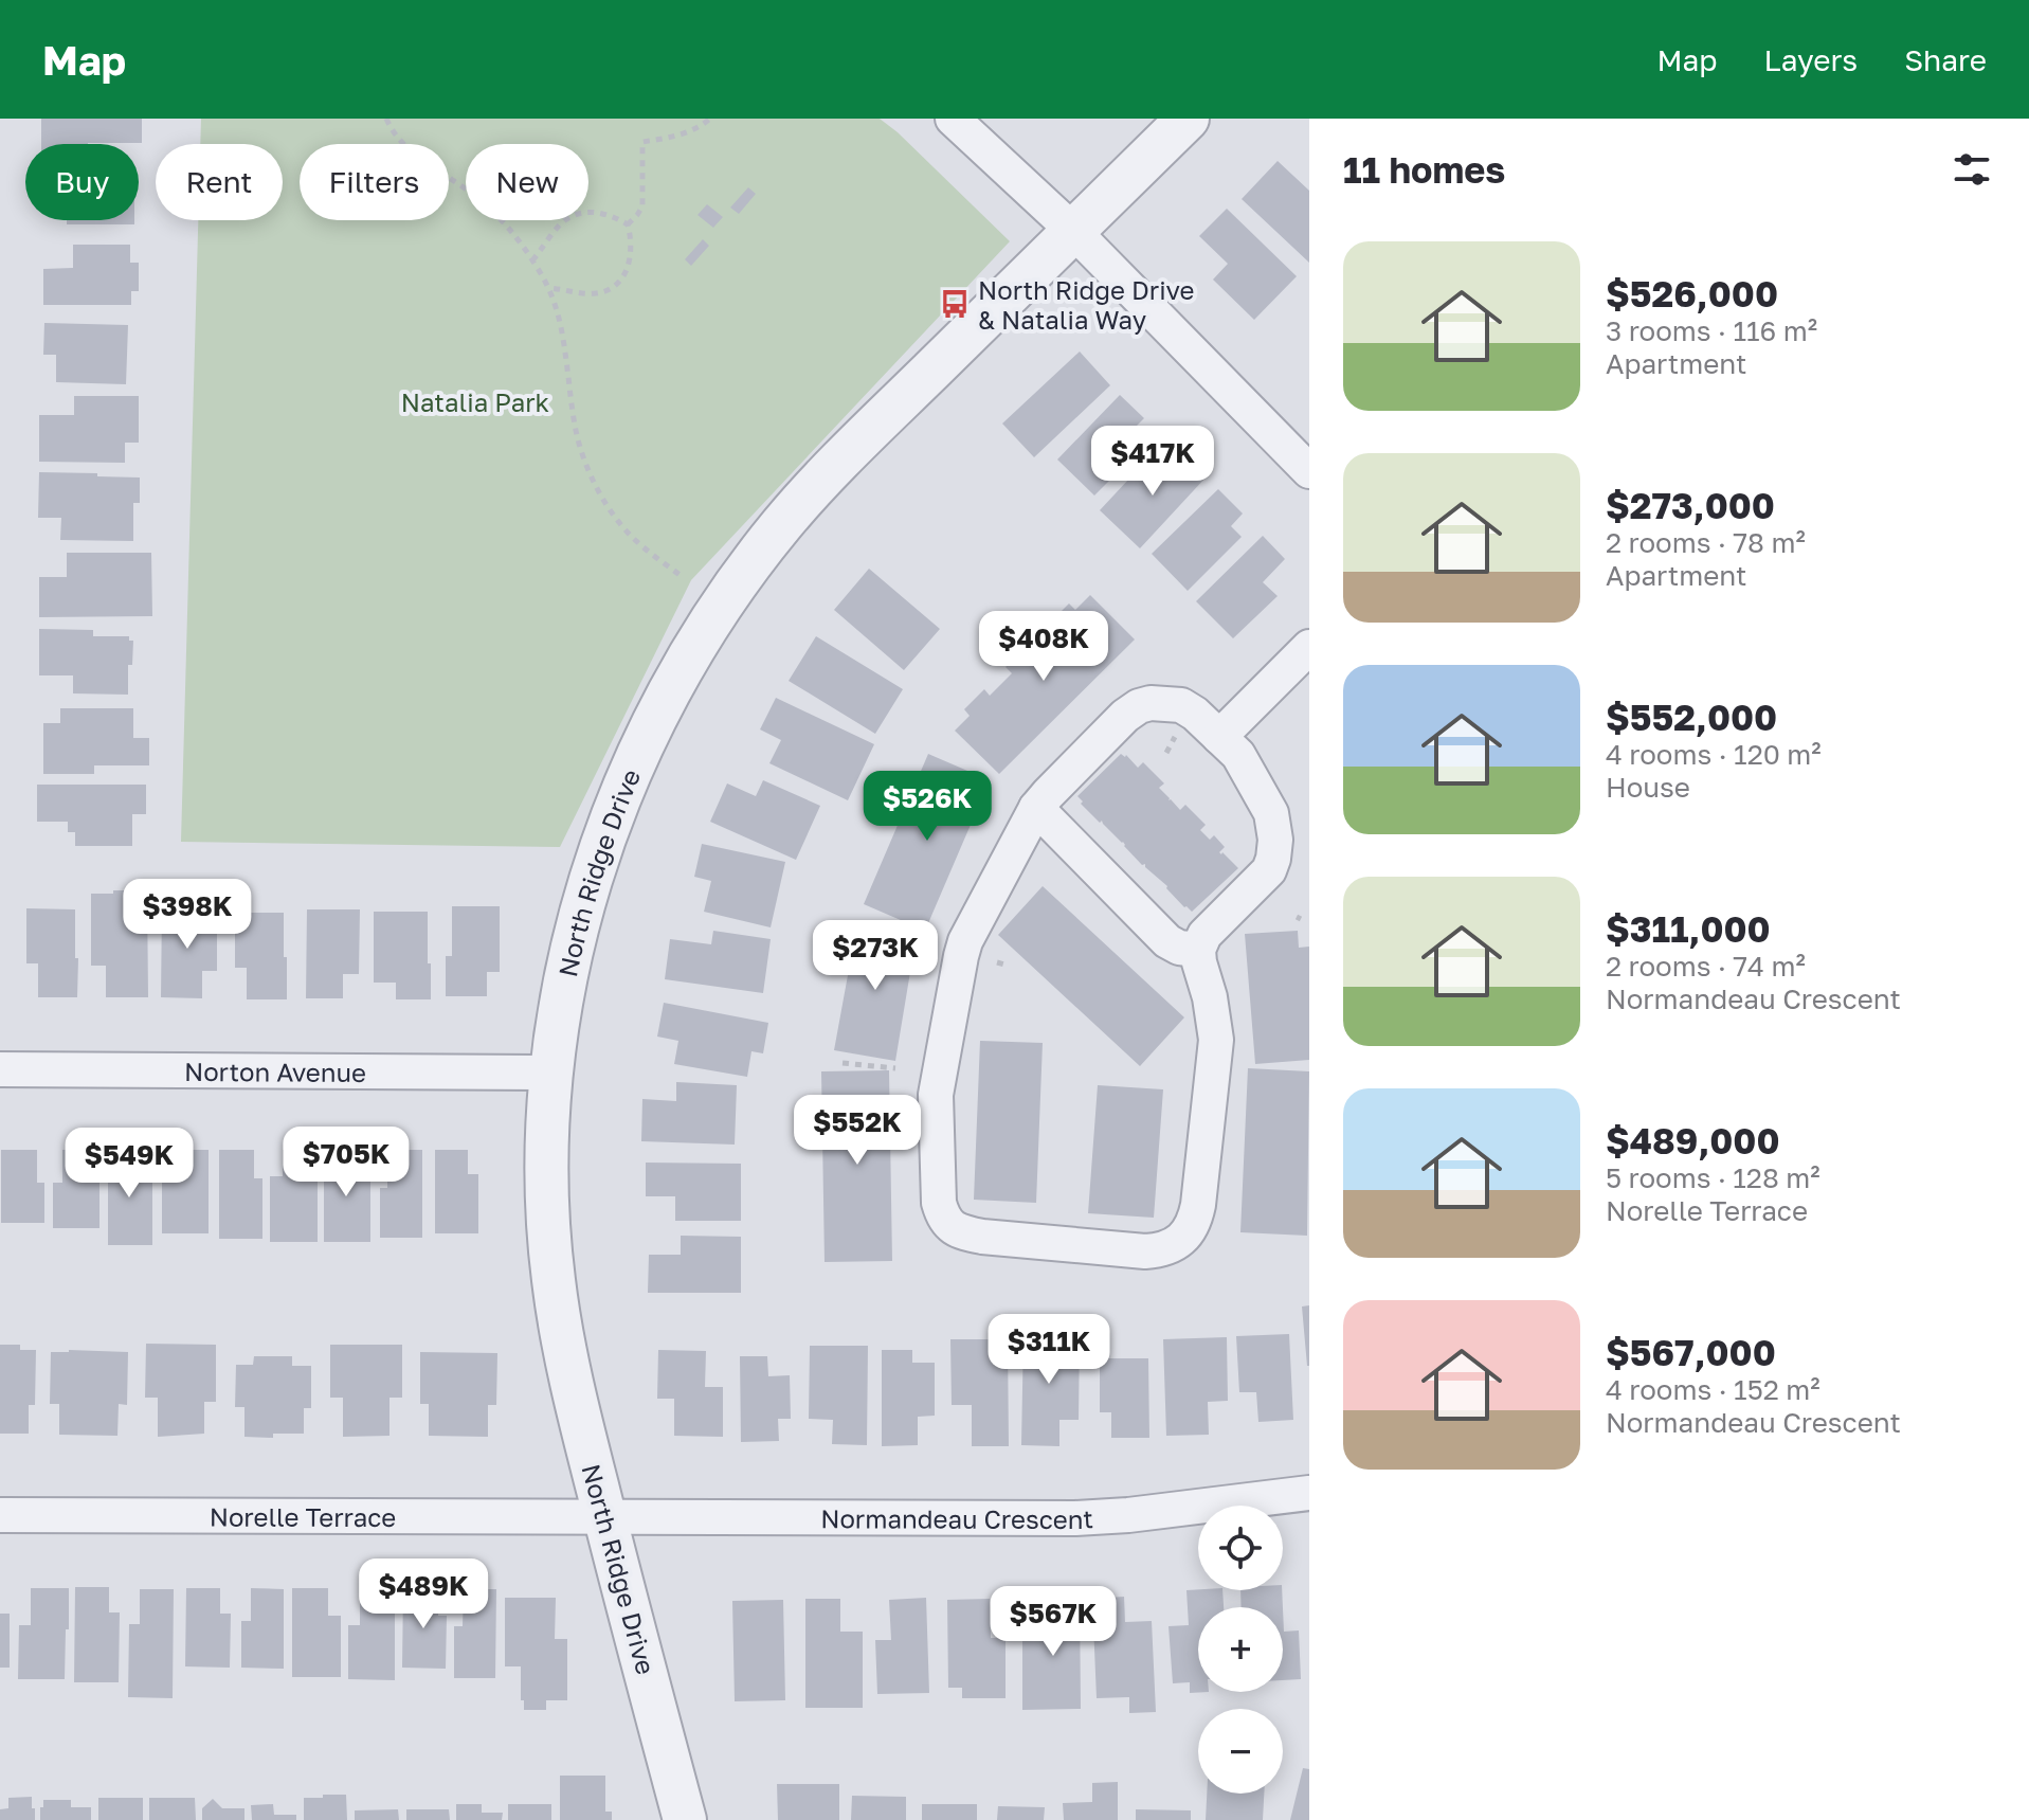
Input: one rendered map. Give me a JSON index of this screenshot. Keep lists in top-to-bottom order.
{
  "streets": {
    "street": [
      "North Ridge Drive",
      "Norton Avenue",
      "Norelle Terrace",
      "Normandeau Crescent"
    ]
  },
  "crossings": [
    ["North Ridge Drive", "Norton Avenue"],
    ["North Ridge Drive", "Norelle Terrace"],
    ["North Ridge Drive", "Normandeau Crescent"],
    ["Norelle Terrace", "Normandeau Crescent"]
  ],
  "parks": ["Natalia Park"],
  "places": {
    "bus stop": ["North Ridge Drive & Natalia Way"]
  },
  "page": {
    "header": "Map",
    "nav": ["Map", "Layers", "Share"],
    "heading": "11 homes",
    "chip": [
      "Buy",
      "Rent",
      "Filters",
      "New"
    ],
    "list": [
      {
        "name": "$526,000",
        "note": "3 rooms · 116 m² · Apartment"
      },
      {
        "name": "$273,000",
        "note": "2 rooms · 78 m² · Apartment"
      },
      {
        "name": "$552,000",
        "note": "4 rooms · 120 m² · House"
      },
      {
        "name": "$311,000",
        "note": "2 rooms · 74 m² · Normandeau Crescent"
      },
      {
        "name": "$489,000",
        "note": "5 rooms · 128 m² · Norelle Terrace"
      },
      {
        "name": "$567,000",
        "note": "4 rooms · 152 m² · Normandeau Crescent"
      }
    ],
    "price": [
      "$417K",
      "$408K",
      "$526K",
      "$398K",
      "$273K",
      "$552K",
      "$705K",
      "$549K",
      "$311K",
      "$489K",
      "$567K"
    ],
    "map_buttons": ["+", "−"]
  }
}
